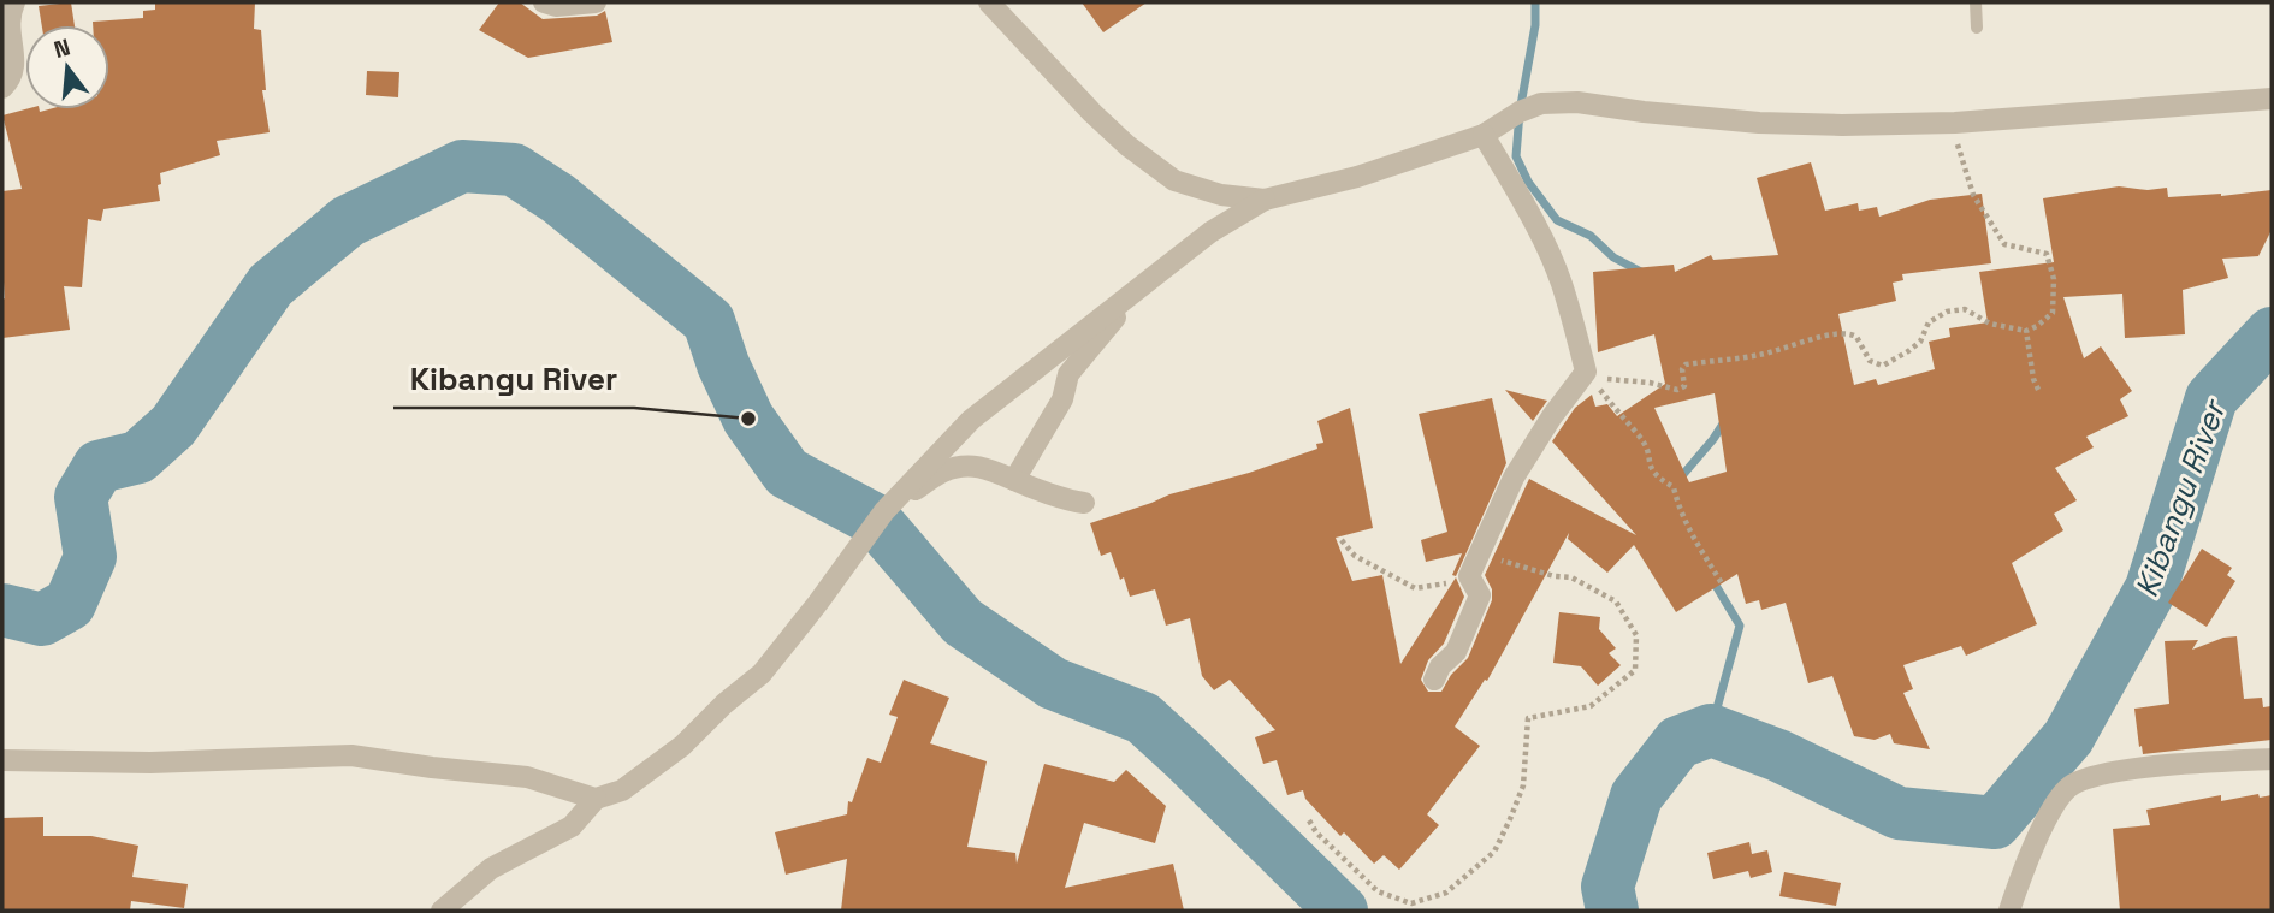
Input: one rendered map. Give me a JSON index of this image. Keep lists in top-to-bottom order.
{
  "water": ["Kibangu River"],
  "places": ["Kibangu River"],
  "north": "top"
}
